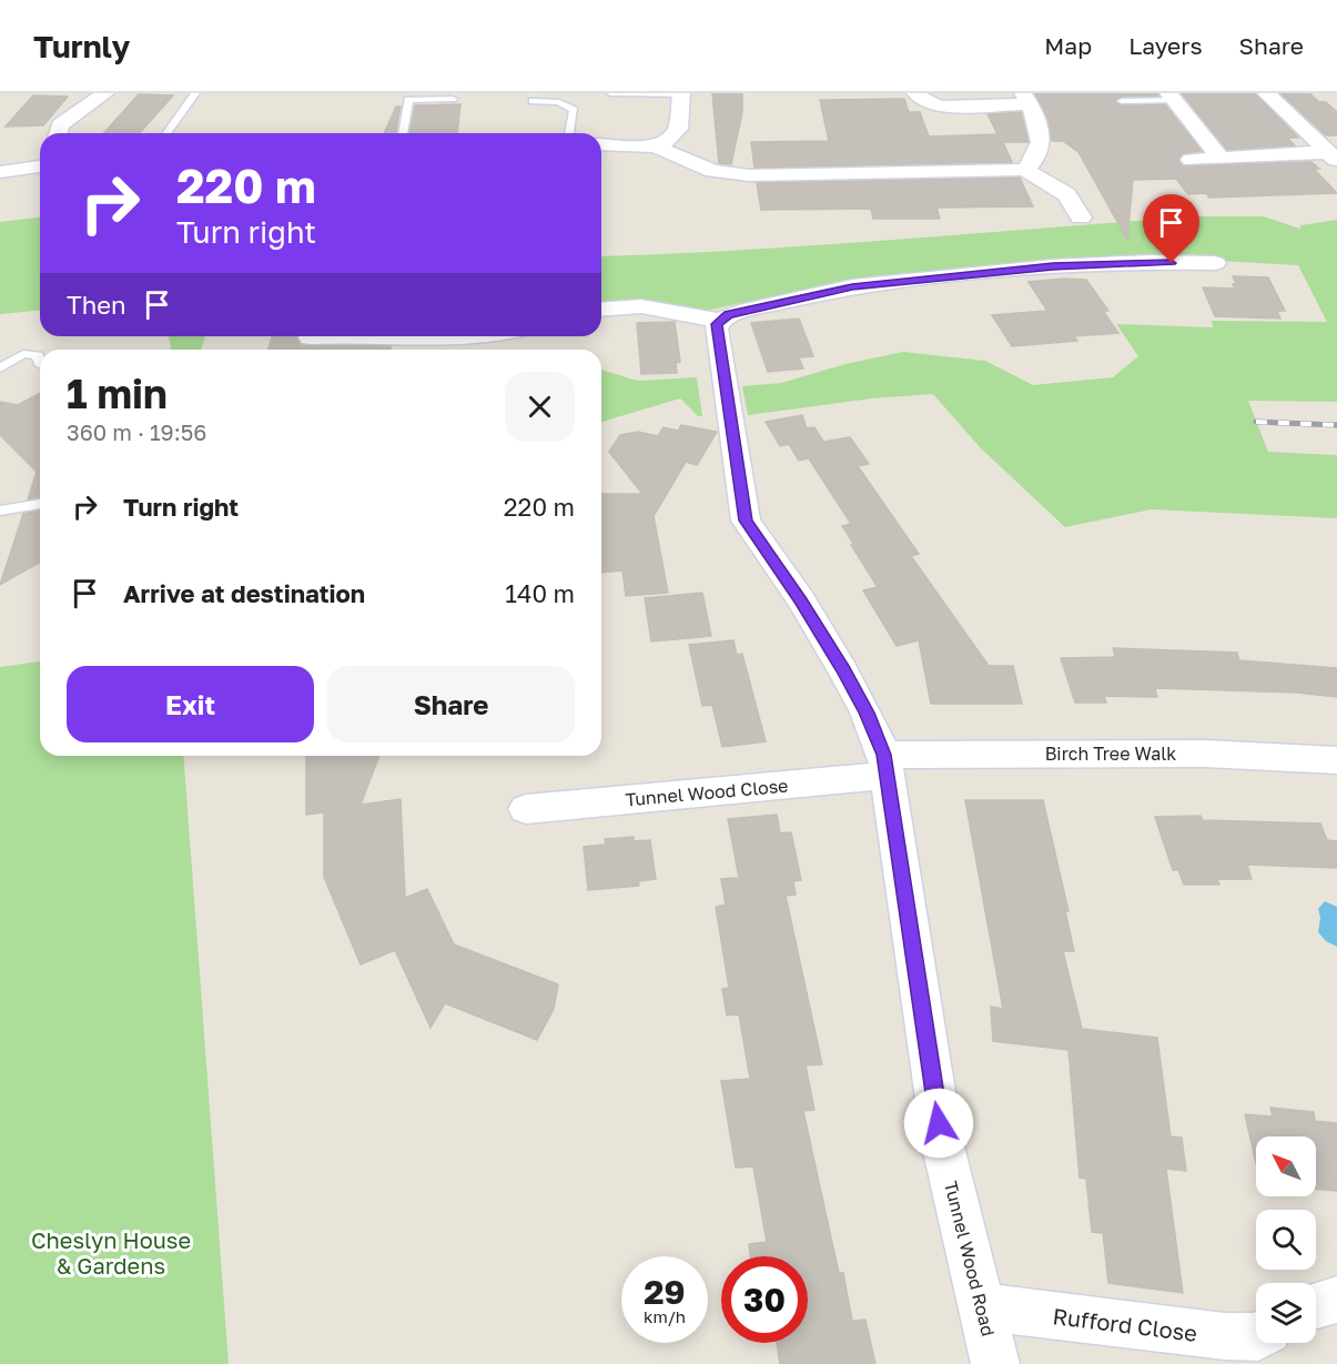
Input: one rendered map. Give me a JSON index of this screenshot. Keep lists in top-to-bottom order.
{
  "streets": {
    "street": [
      "Birch Tree Walk",
      "Tunnel Wood Close",
      "Tunnel Wood Road",
      "Rufford Close"
    ]
  },
  "crossings": [
    ["Birch Tree Walk", "Tunnel Wood Close"],
    ["Birch Tree Walk", "Tunnel Wood Road"],
    ["Tunnel Wood Close", "Tunnel Wood Road"],
    ["Tunnel Wood Road", "Rufford Close"]
  ],
  "parks": ["Cheslyn House & Gardens"],
  "north": "top left",
  "page": {
    "header": "Turnly",
    "nav": ["Map", "Layers", "Share"],
    "turn": ["220 m", "Turn right"],
    "then": "Then",
    "heading": ["1 min", "360 m · 19:56"],
    "list": [
      {
        "name": "Turn right",
        "value": "220 m"
      },
      {
        "name": "Arrive at destination",
        "value": "140 m"
      }
    ],
    "buttons": ["Exit", "Share"],
    "speed": "29 km/h",
    "limit": "30"
  }
}
